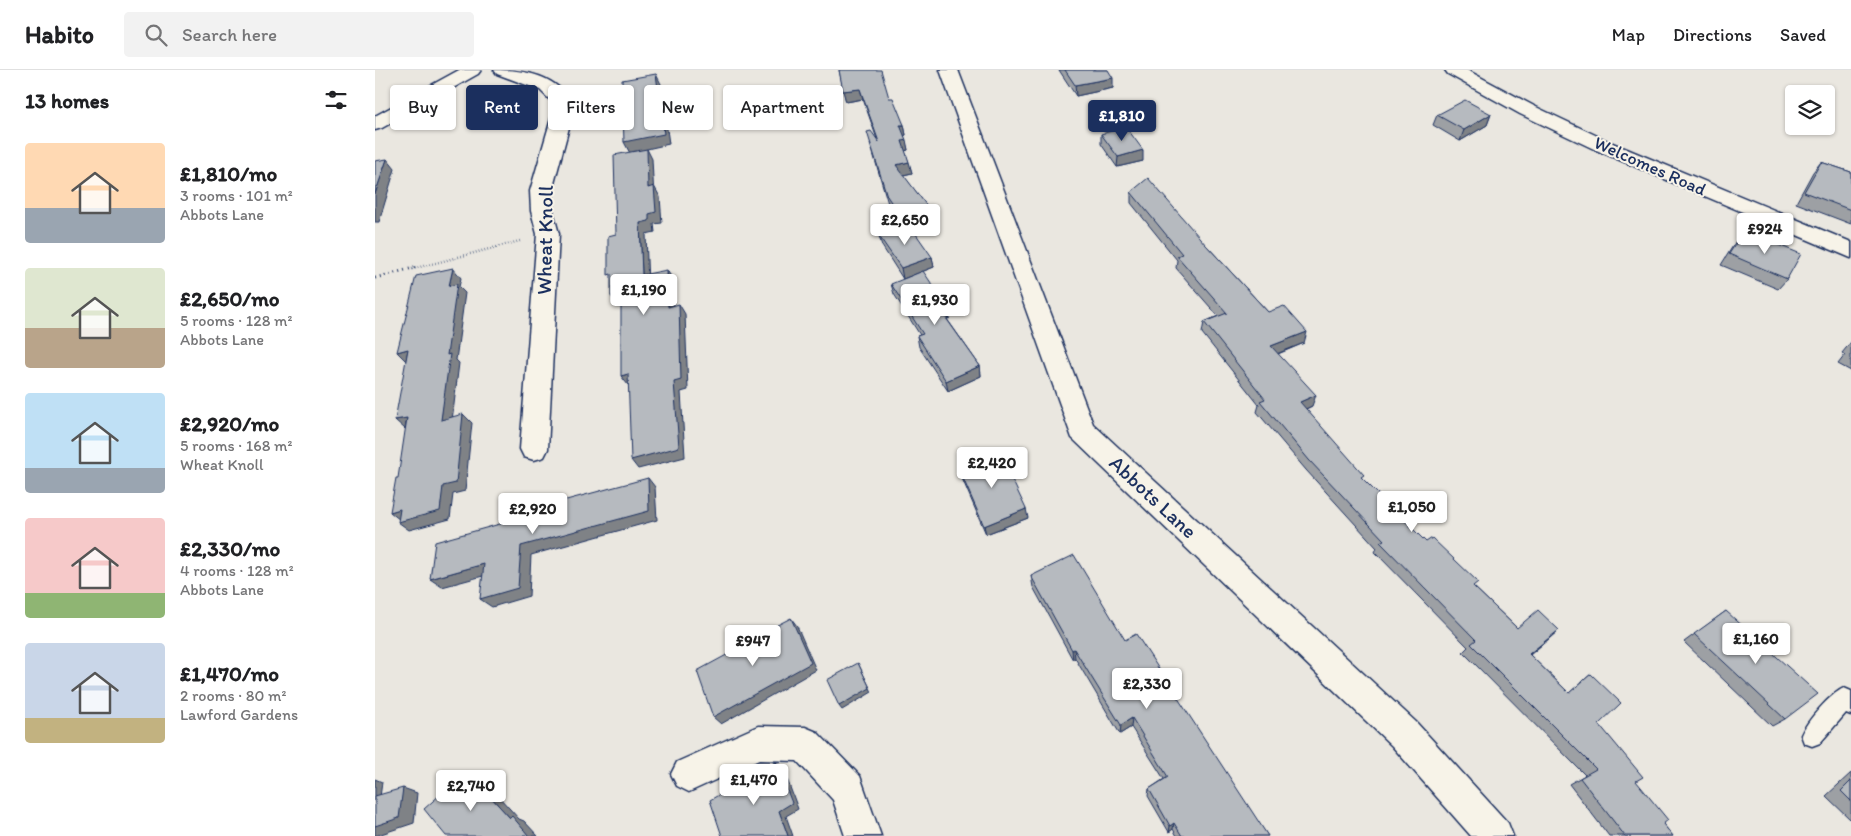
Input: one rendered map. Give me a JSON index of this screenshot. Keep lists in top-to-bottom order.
{
  "streets": {
    "street": ["Welcomes Road", "Wheat Knoll", "Abbots Lane"]
  },
  "page": {
    "header": "Habito",
    "search": "Search here",
    "nav": ["Map", "Directions", "Saved"],
    "heading": "13 homes",
    "chip": [
      "Buy",
      "Rent",
      "Filters",
      "New",
      "Apartment"
    ],
    "price": [
      "£1,810",
      "£2,650",
      "£924",
      "£1,190",
      "£1,930",
      "£2,420",
      "£1,050",
      "£2,920",
      "£1,160",
      "£947",
      "£2,330",
      "£1,470",
      "£2,740"
    ],
    "list": [
      {
        "name": "£1,810/mo",
        "note": "3 rooms · 101 m² · Abbots Lane"
      },
      {
        "name": "£2,650/mo",
        "note": "5 rooms · 128 m² · Abbots Lane"
      },
      {
        "name": "£2,920/mo",
        "note": "5 rooms · 168 m² · Wheat Knoll"
      },
      {
        "name": "£2,330/mo",
        "note": "4 rooms · 128 m² · Abbots Lane"
      },
      {
        "name": "£1,470/mo",
        "note": "2 rooms · 80 m² · Lawford Gardens"
      }
    ]
  }
}
